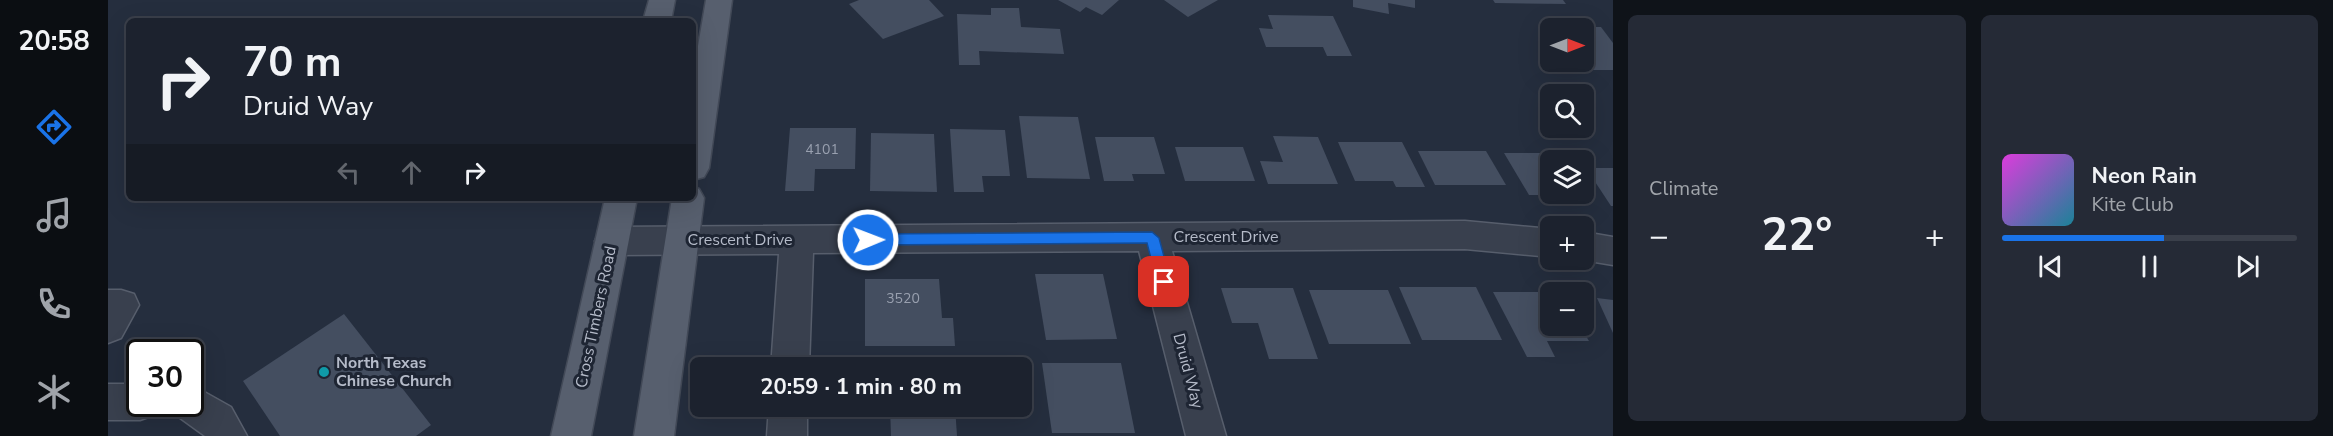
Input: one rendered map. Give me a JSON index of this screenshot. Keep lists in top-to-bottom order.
{
  "streets": {
    "main road": ["Cross Timbers Road"],
    "street": ["Crescent Drive", "Druid Way"]
  },
  "crossings": [
    ["Crescent Drive", "Cross Timbers Road"],
    ["Crescent Drive", "Druid Way"]
  ],
  "places": ["North Texas Chinese Church"],
  "house_numbers": ["4101", "3520"],
  "north": "right",
  "page": {
    "tabs": "20:58",
    "tile": "Climate",
    "map_buttons": ["+", "−"],
    "turn": ["70 m", "Druid Way"],
    "song": ["Neon Rain", "Kite Club"],
    "heat": ["−", "22°", "+"],
    "limit": "30",
    "trip": "20:59 · 1 min · 80 m"
  }
}
